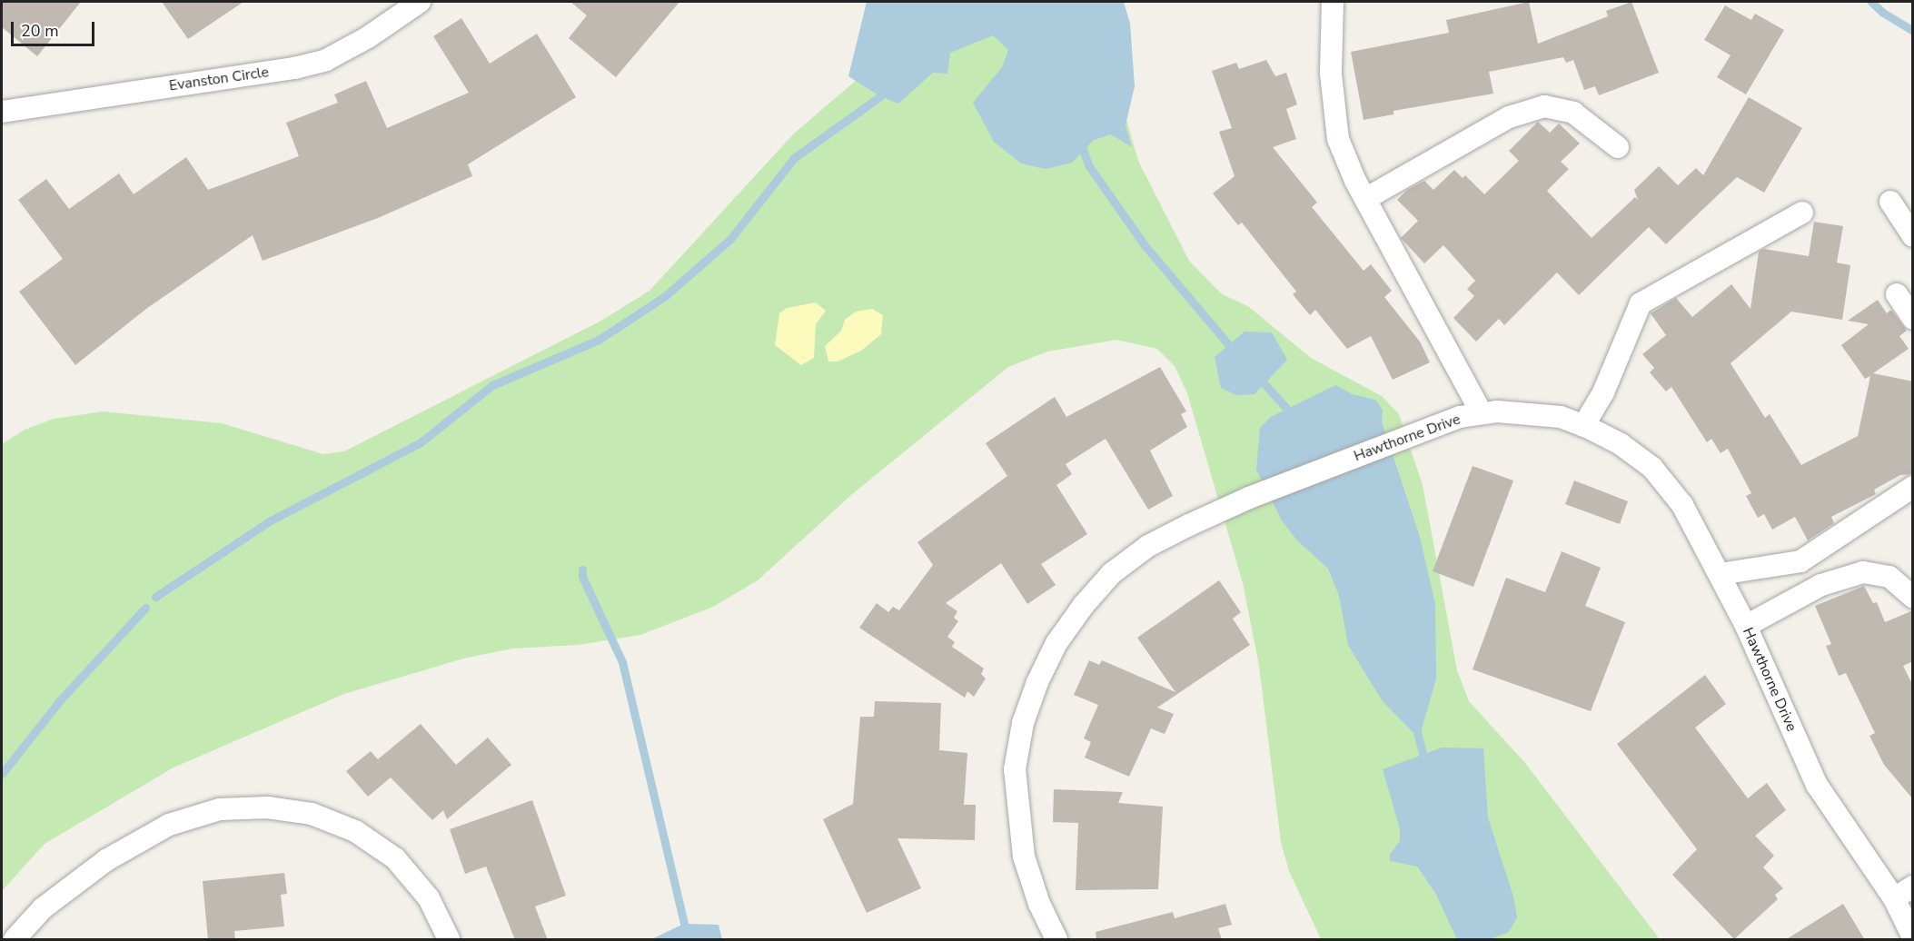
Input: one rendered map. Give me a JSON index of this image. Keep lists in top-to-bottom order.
{
  "streets": {
    "street": ["Evanston Circle", "Hawthorne Drive"]
  },
  "scale_bar": "20 m"
}
